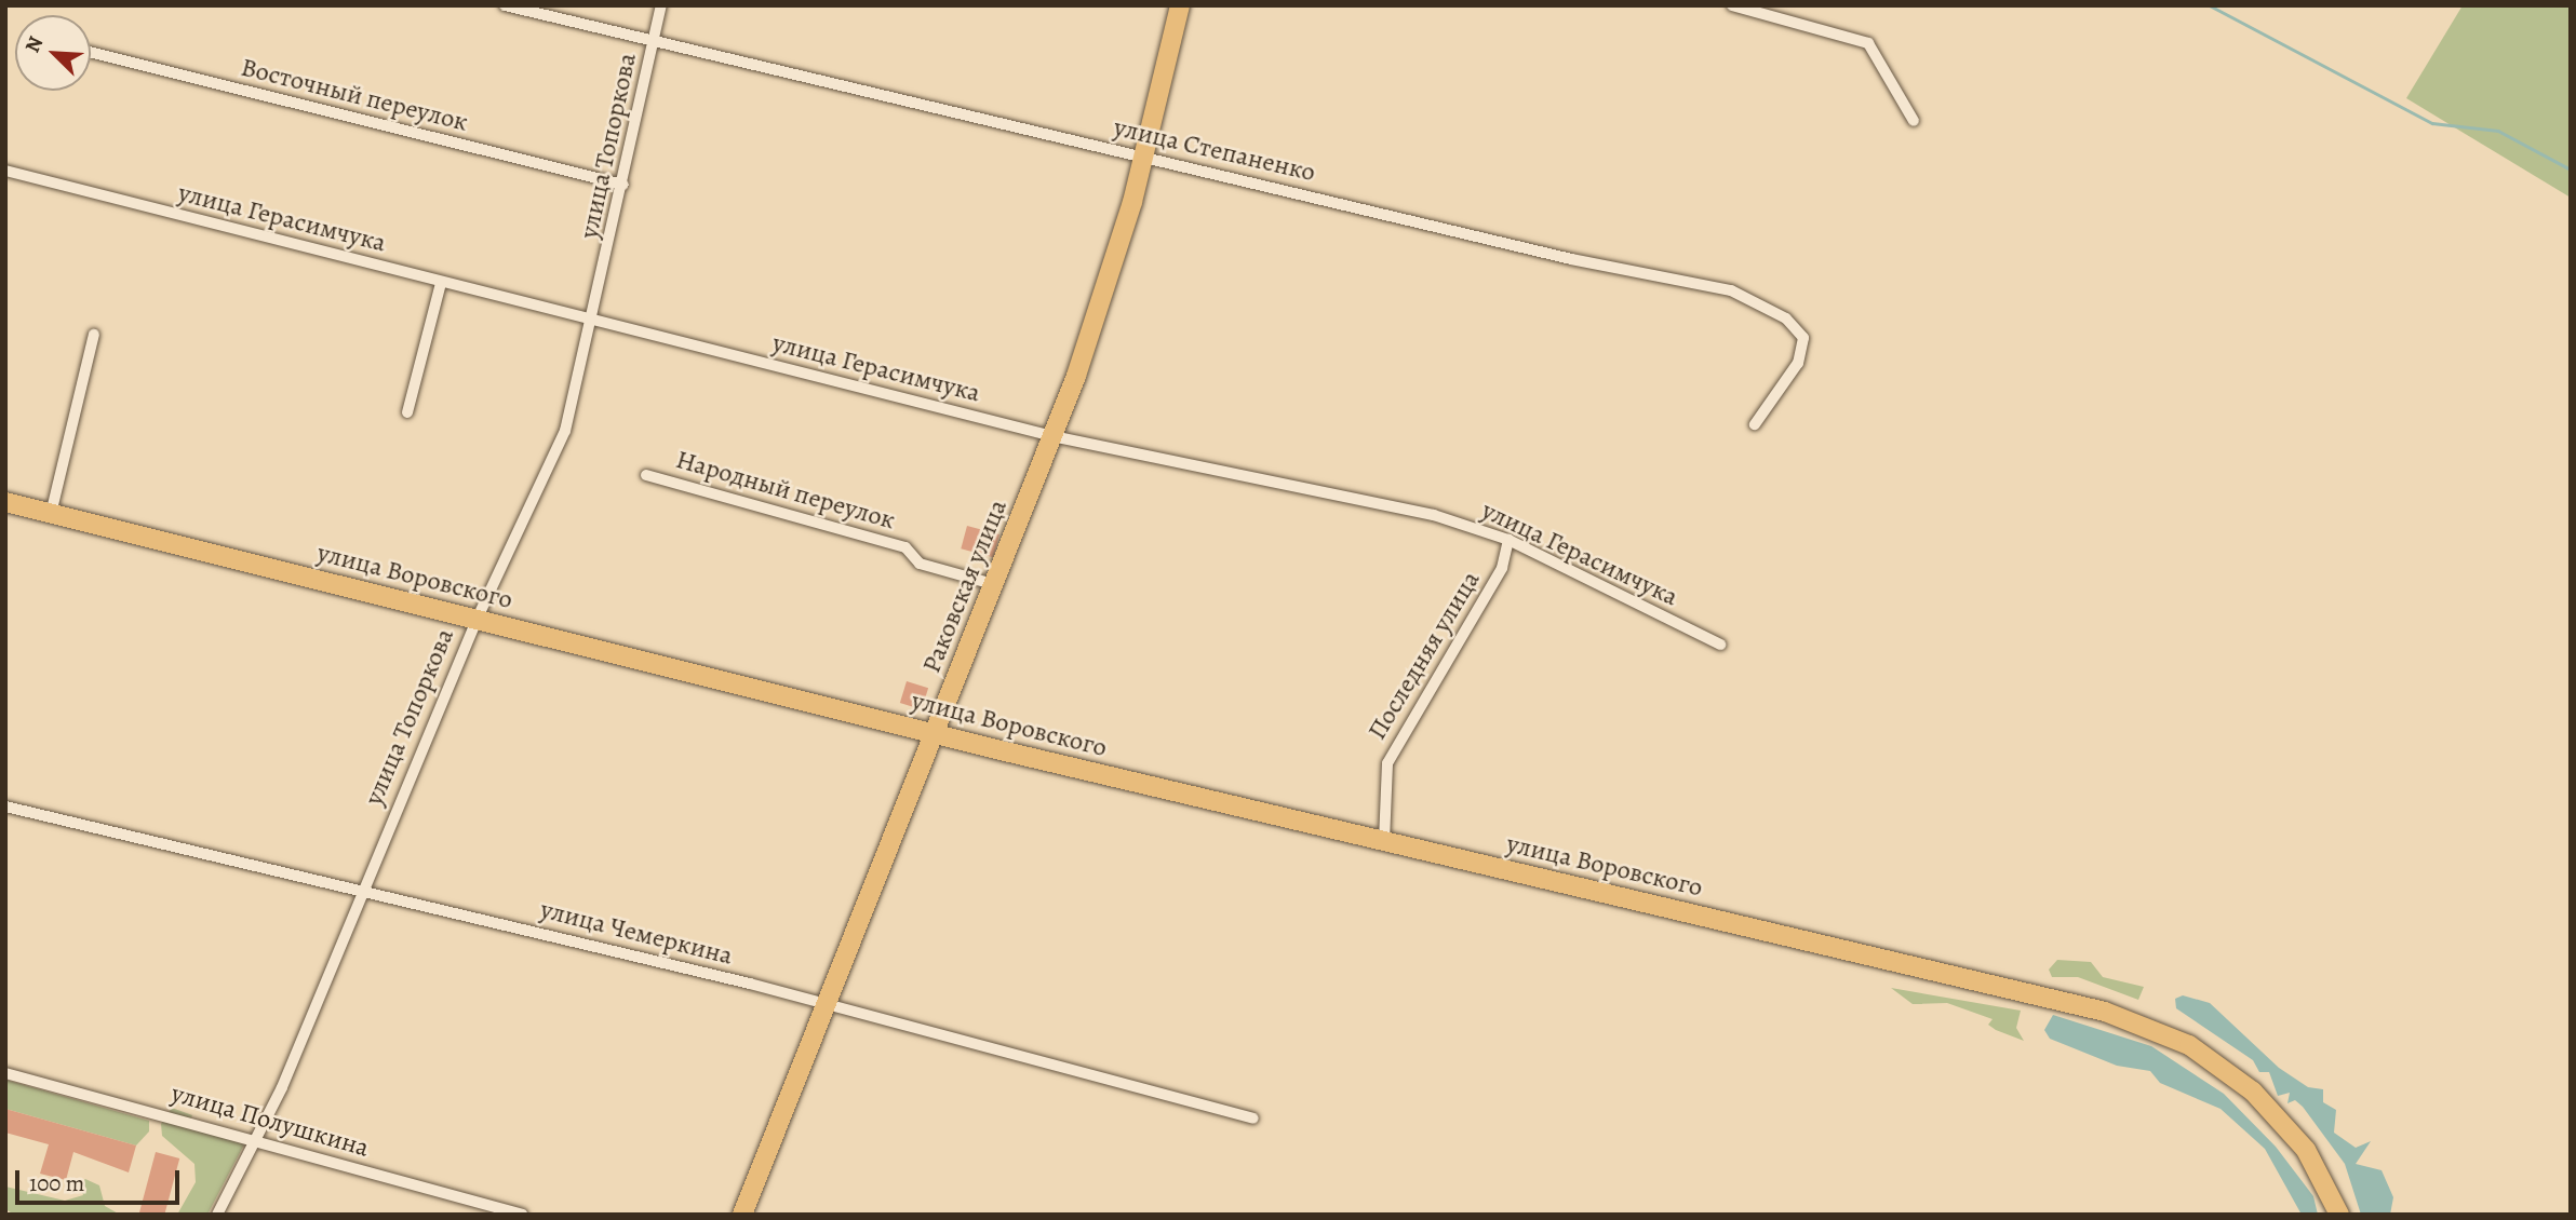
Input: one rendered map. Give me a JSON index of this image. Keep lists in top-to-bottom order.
{
  "streets": {
    "main road": ["улица Воровского", "Раковская улица"],
    "street": [
      "Восточный переулок",
      "улица Топоркова",
      "улица Степаненко",
      "улица Герасимчука",
      "Народный переулок",
      "Последняя улица",
      "улица Чемеркина",
      "улица Полушкина"
    ]
  },
  "crossings": [
    ["Восточный переулок", "улица Топоркова"],
    ["улица Топоркова", "улица Степаненко"],
    ["улица Топоркова", "улица Герасимчука"],
    ["улица Топоркова", "улица Воровского"],
    ["улица Топоркова", "улица Чемеркина"],
    ["улица Топоркова", "улица Полушкина"],
    ["улица Степаненко", "Раковская улица"],
    ["улица Герасимчука", "Раковская улица"],
    ["улица Герасимчука", "Последняя улица"],
    ["Народный переулок", "Раковская улица"],
    ["улица Воровского", "Раковская улица"],
    ["улица Воровского", "Последняя улица"],
    ["Раковская улица", "улица Чемеркина"]
  ],
  "scale_bar": "100 m",
  "north": "top left"
}
